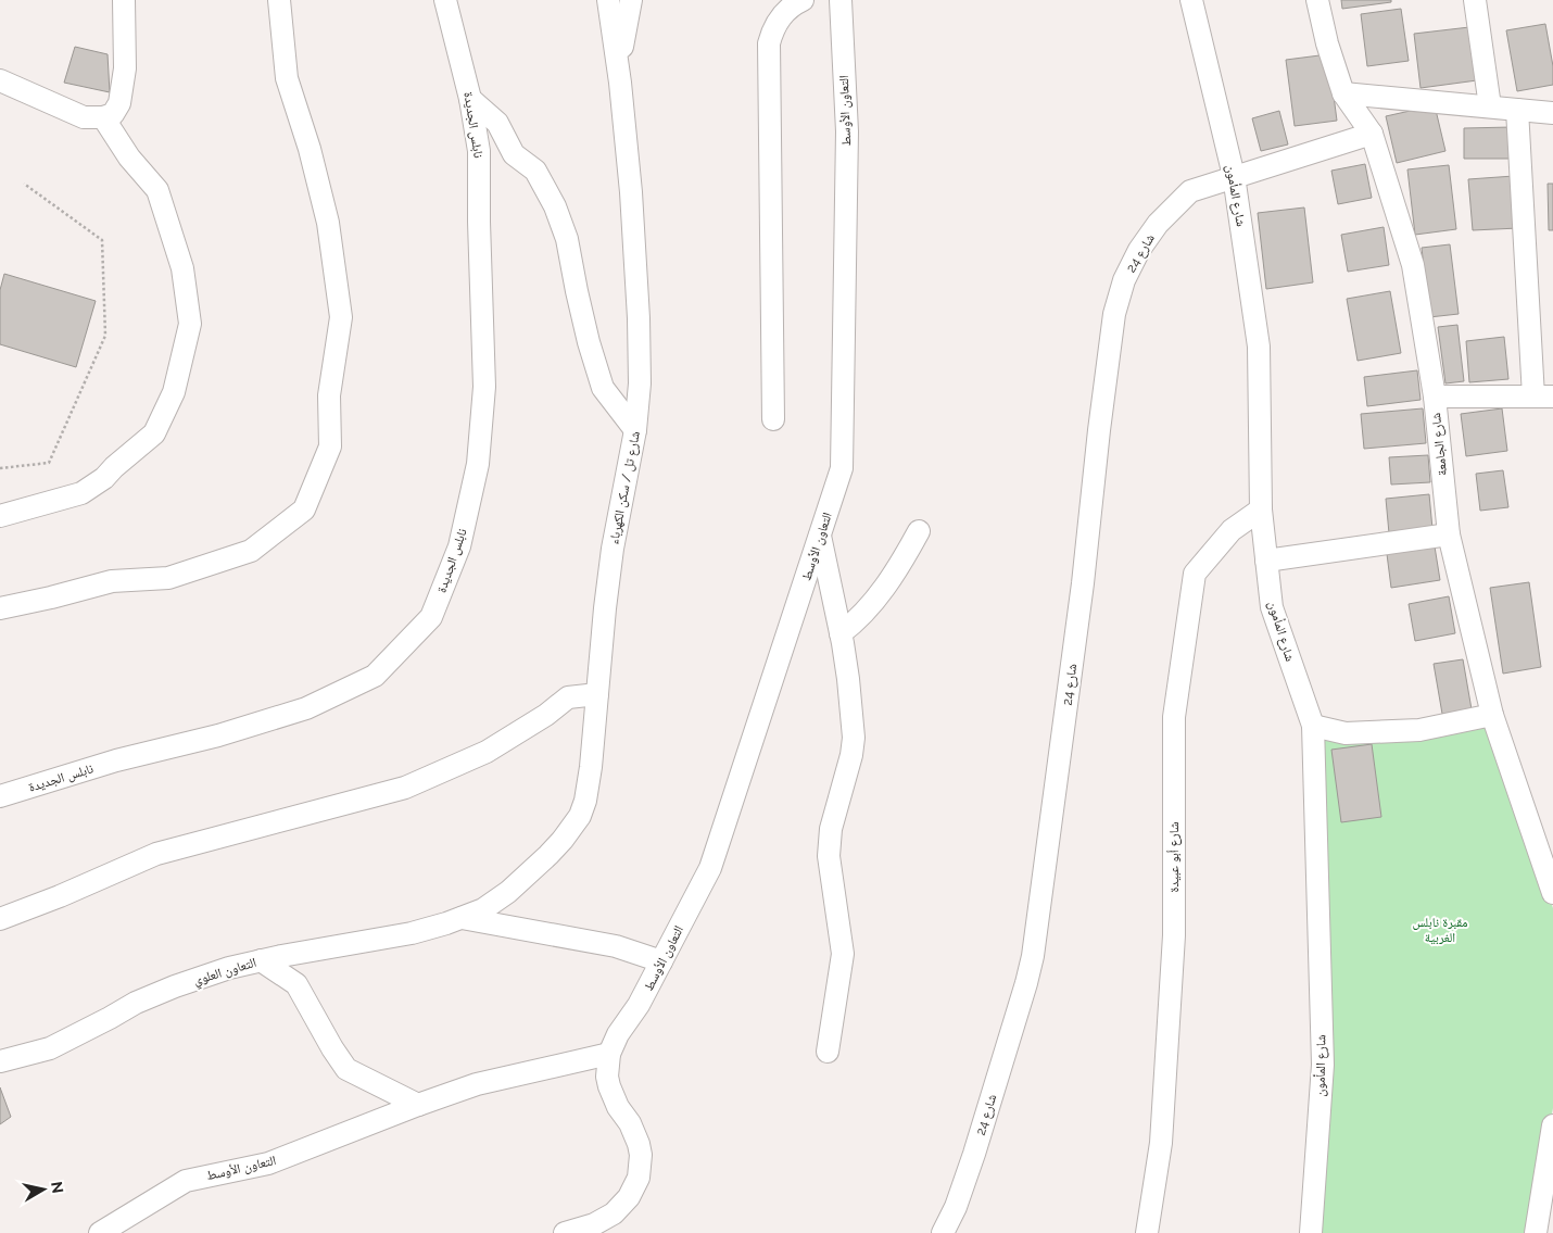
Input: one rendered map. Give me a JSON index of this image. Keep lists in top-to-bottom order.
{
  "streets": {
    "street": [
      "التعاون الأوسط",
      "نابلس الجديدة",
      "شارع المأمون",
      "شارع 24",
      "شارع الجامعة",
      "شارع تل / سكن الكهرباء",
      "شارع أبو عبيدة",
      "التعاون العلوي"
    ]
  },
  "crossings": [
    ["شارع المأمون", "شارع 24"],
    ["شارع المأمون", "شارع أبو عبيدة"],
    ["شارع 24", "شارع الجامعة"],
    ["شارع تل / سكن الكهرباء", "التعاون العلوي"]
  ],
  "parks": ["مقبرة نابلس الغربية"],
  "north": "right"
}
